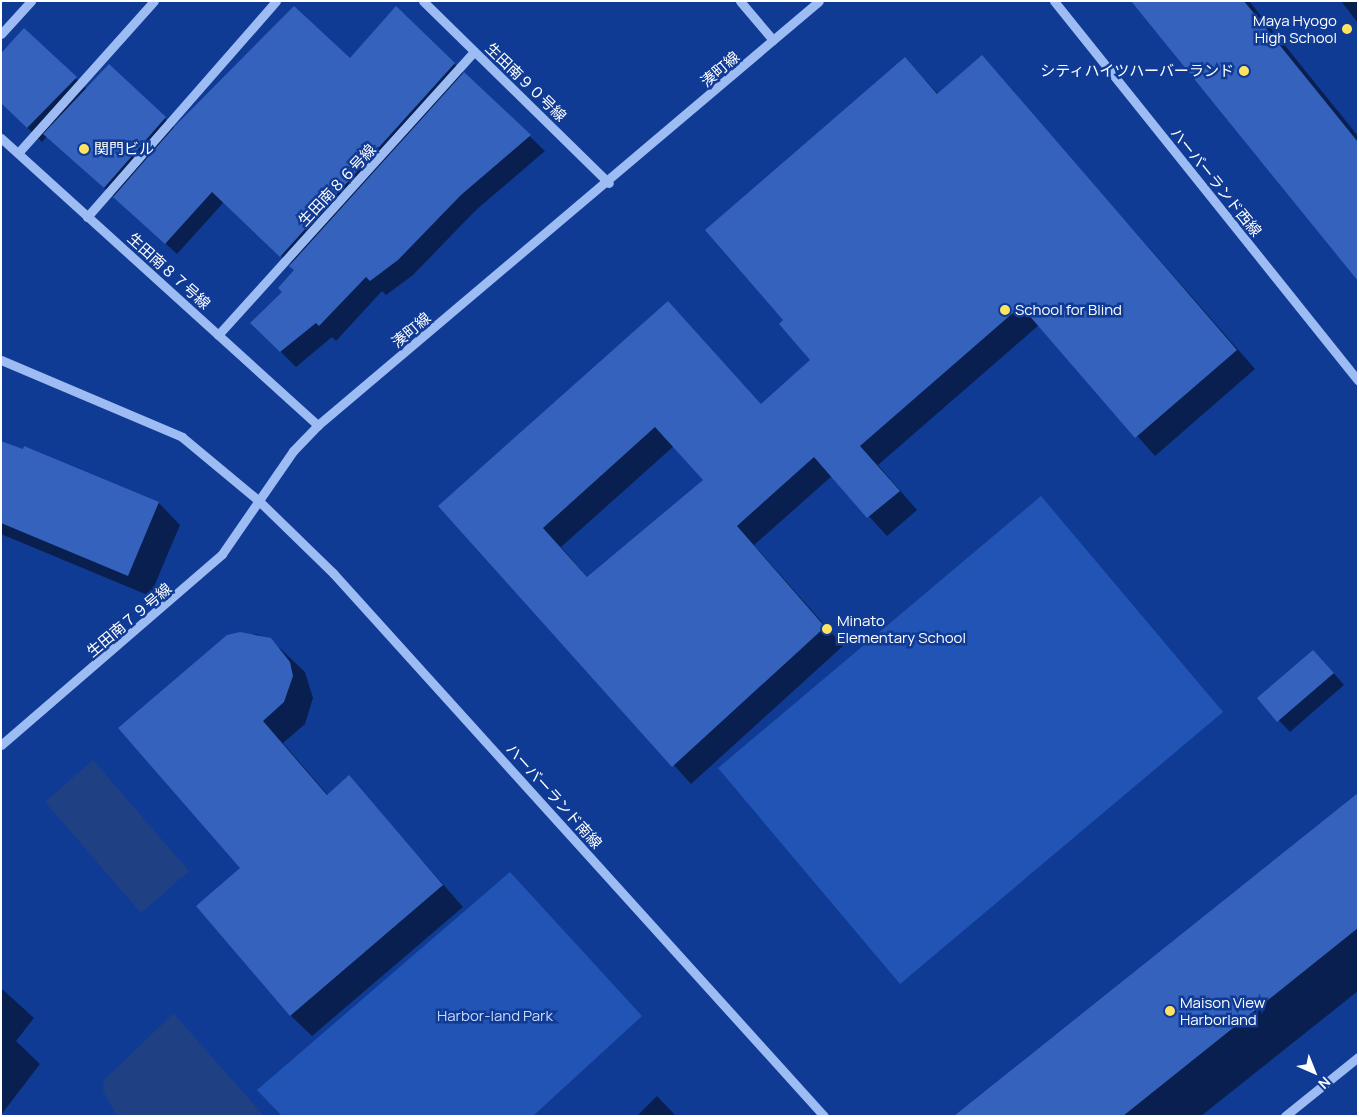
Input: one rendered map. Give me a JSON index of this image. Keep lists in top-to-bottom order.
{
  "streets": {
    "street": [
      "湊町線",
      "生田南９０号線",
      "ハーバーランド西線",
      "生田南８６号線",
      "生田南８７号線",
      "生田南７９号線",
      "ハーバーランド南線"
    ]
  },
  "crossings": [
    ["湊町線", "生田南９０号線"],
    ["湊町線", "生田南８７号線"],
    ["湊町線", "生田南７９号線"],
    ["湊町線", "ハーバーランド南線"],
    ["生田南９０号線", "生田南８６号線"],
    ["生田南８６号線", "生田南８７号線"],
    ["生田南７９号線", "ハーバーランド南線"]
  ],
  "parks": ["Harbor-land Park"],
  "places": [
    "Maya Hyogo High School",
    "シティハイツハーバーランド",
    "関門ビル",
    "School for Blind",
    "Minato Elementary School",
    "Maison View Harborland"
  ],
  "north": "bottom right"
}
